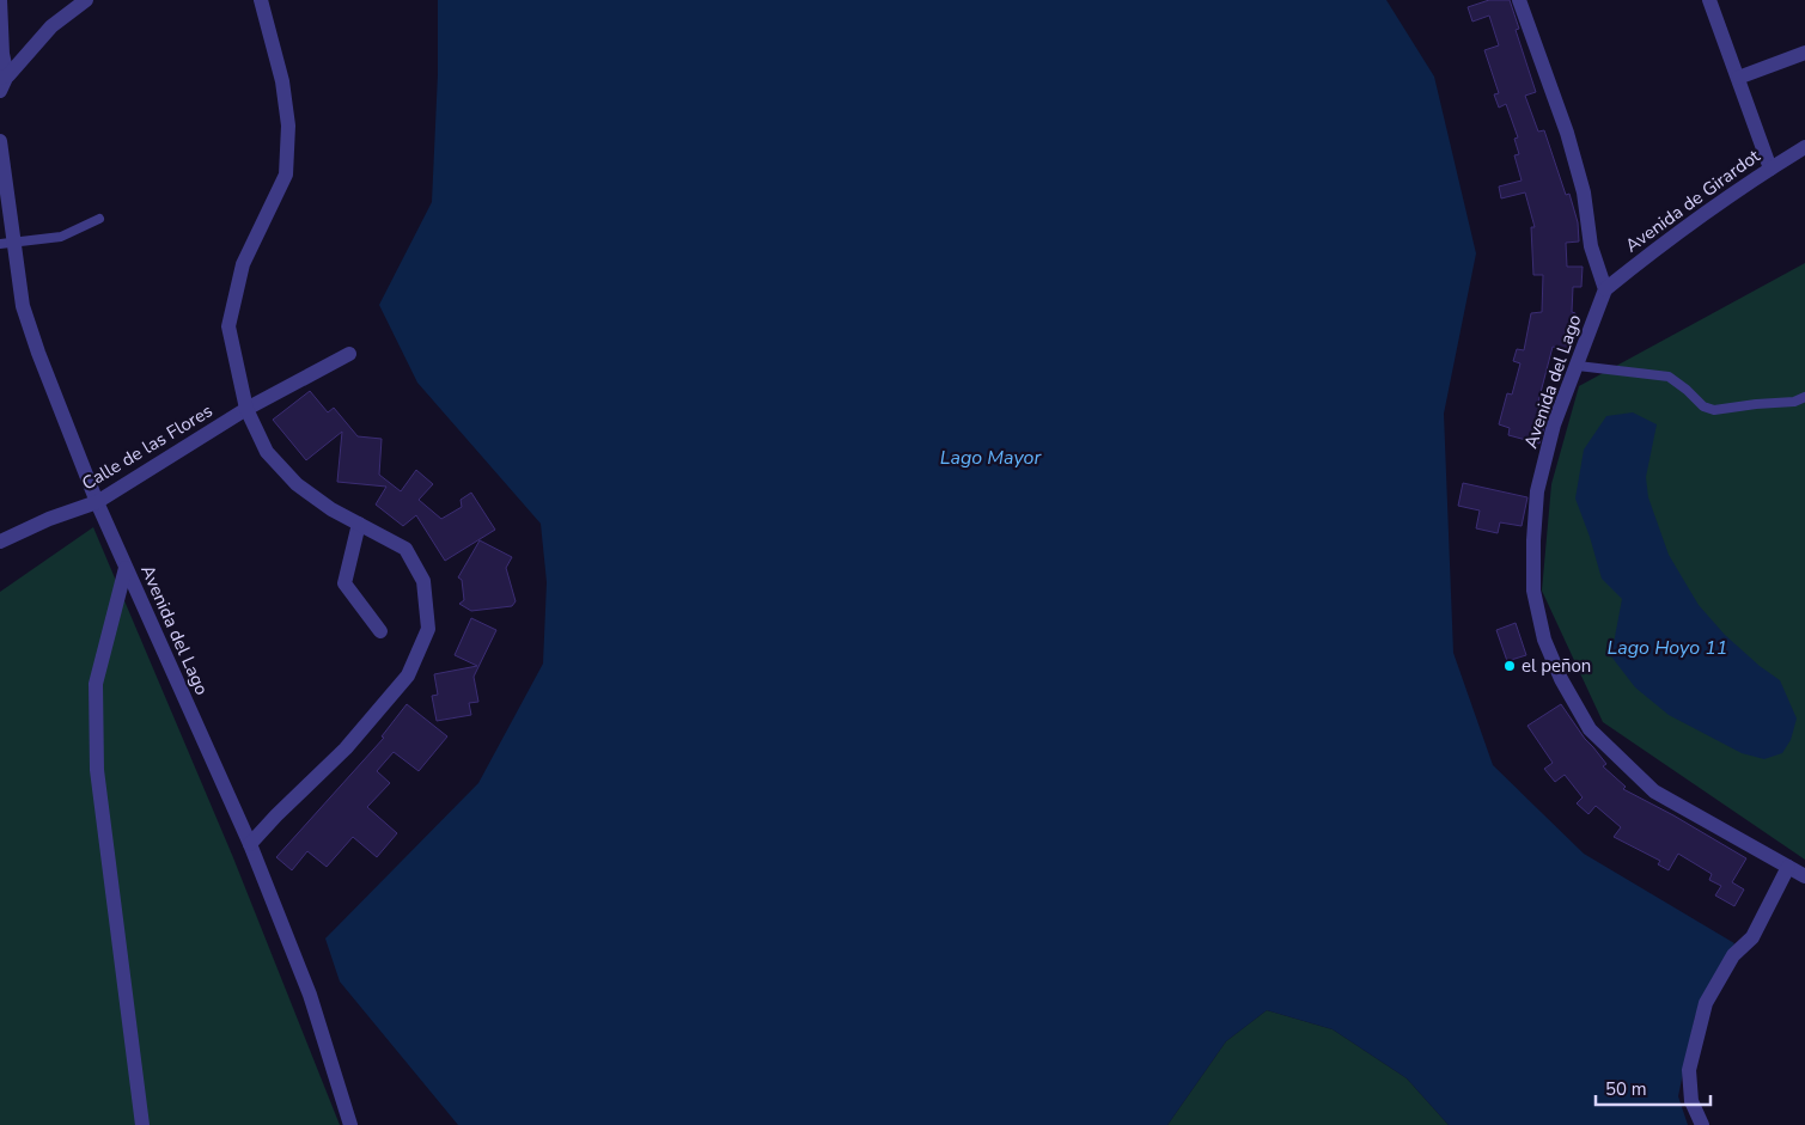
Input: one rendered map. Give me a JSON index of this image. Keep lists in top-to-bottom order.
{
  "streets": {
    "street": ["Avenida de Girardot", "Avenida del Lago", "Calle de las Flores"]
  },
  "crossings": [
    ["Avenida de Girardot", "Avenida del Lago"],
    ["Avenida del Lago", "Calle de las Flores"]
  ],
  "water": ["Lago Mayor", "Lago Hoyo 11"],
  "places": ["el peñon"],
  "scale_bar": "50 m"
}
